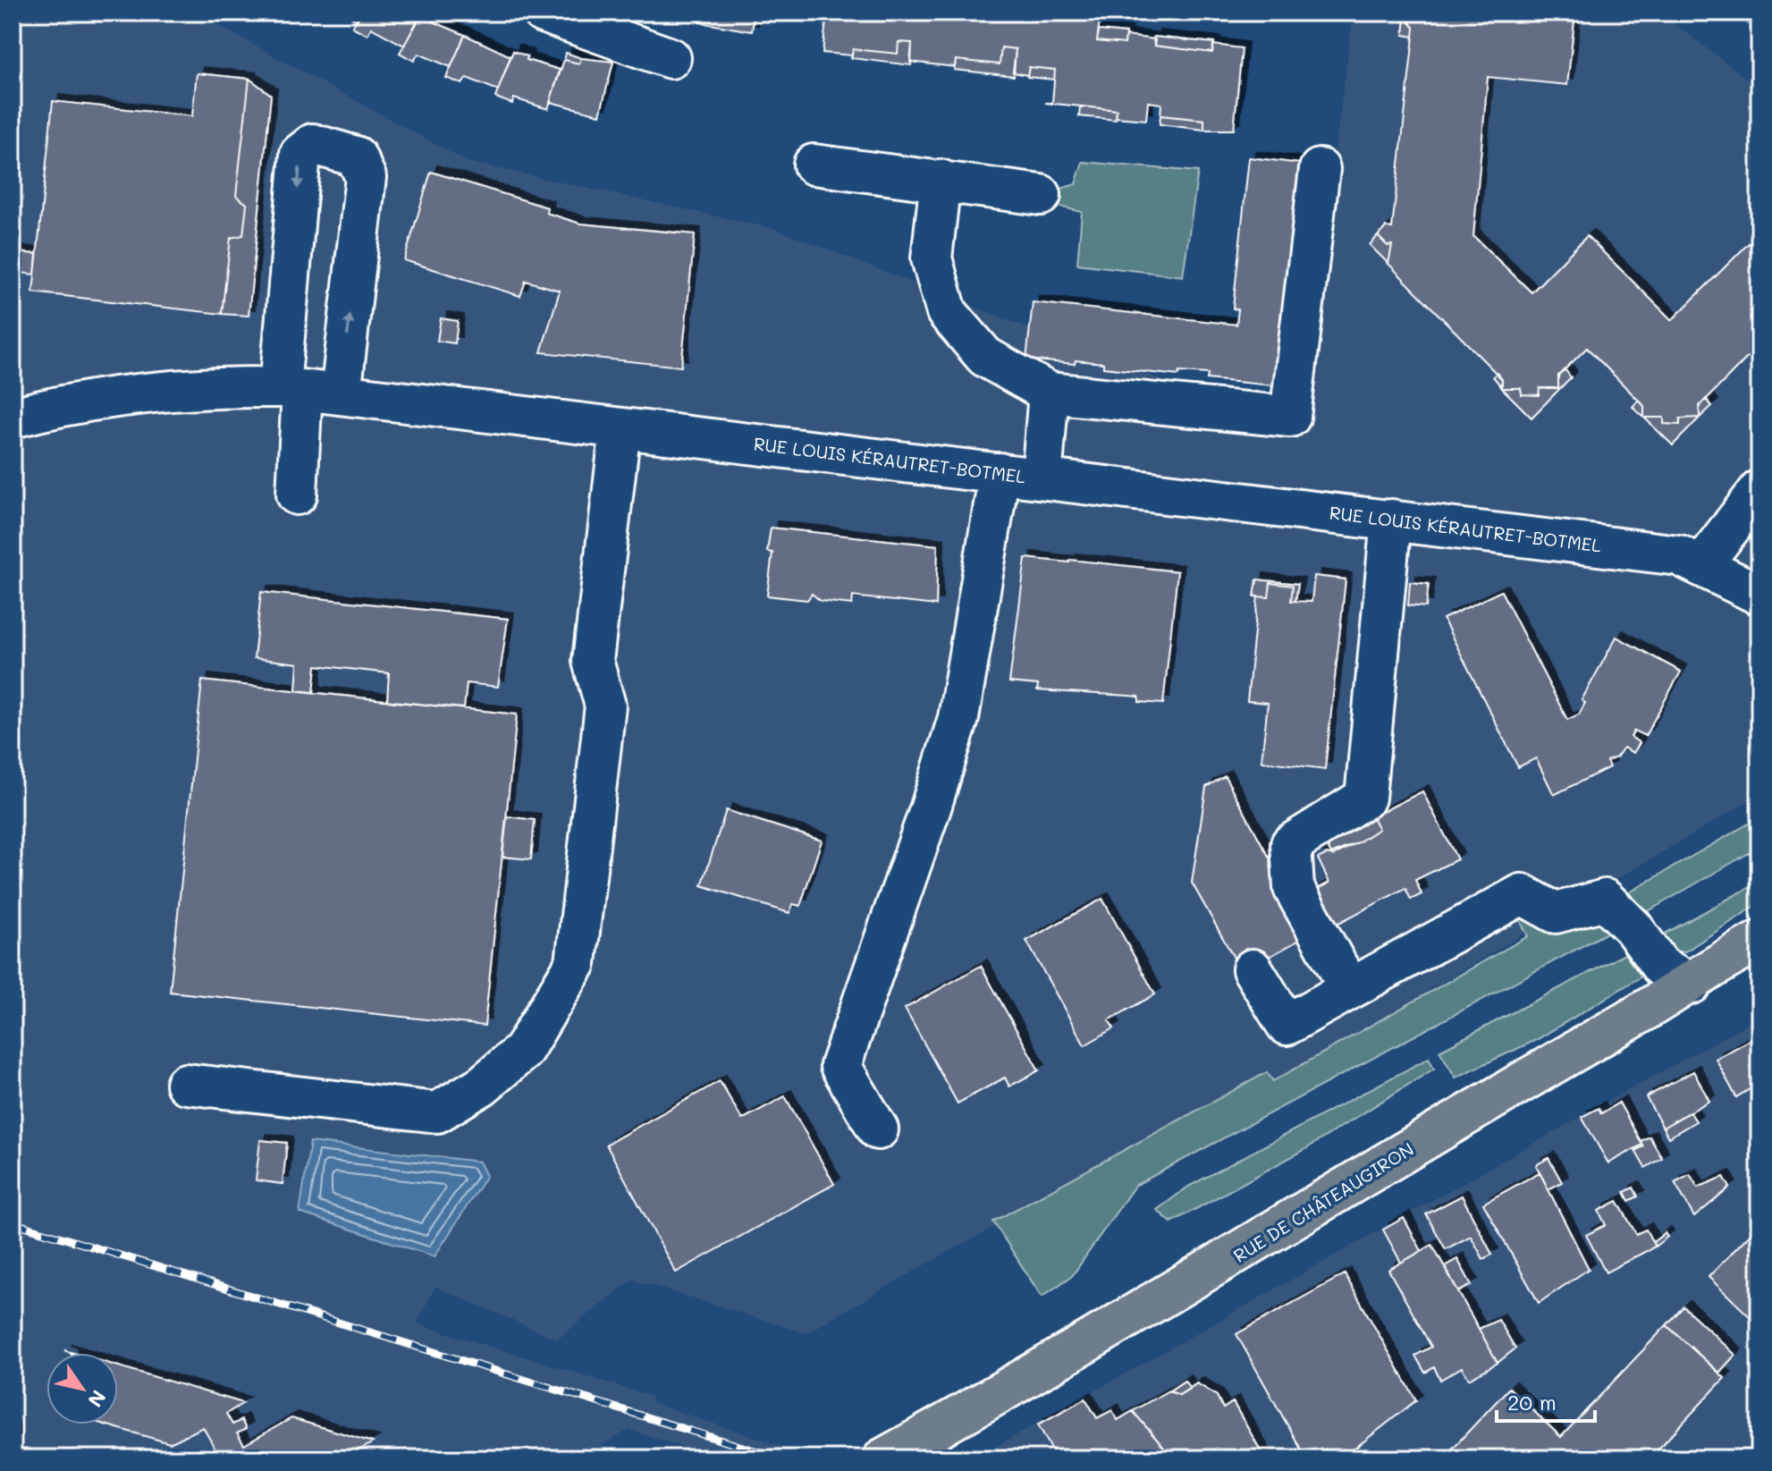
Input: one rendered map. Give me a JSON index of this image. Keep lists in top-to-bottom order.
{
  "streets": {
    "main road": ["RUE DE CHÂTEAUGIRON"],
    "street": ["RUE LOUIS KÉRAUTRET-BOTMEL"]
  },
  "scale_bar": "20 m",
  "north": "bottom right"
}
